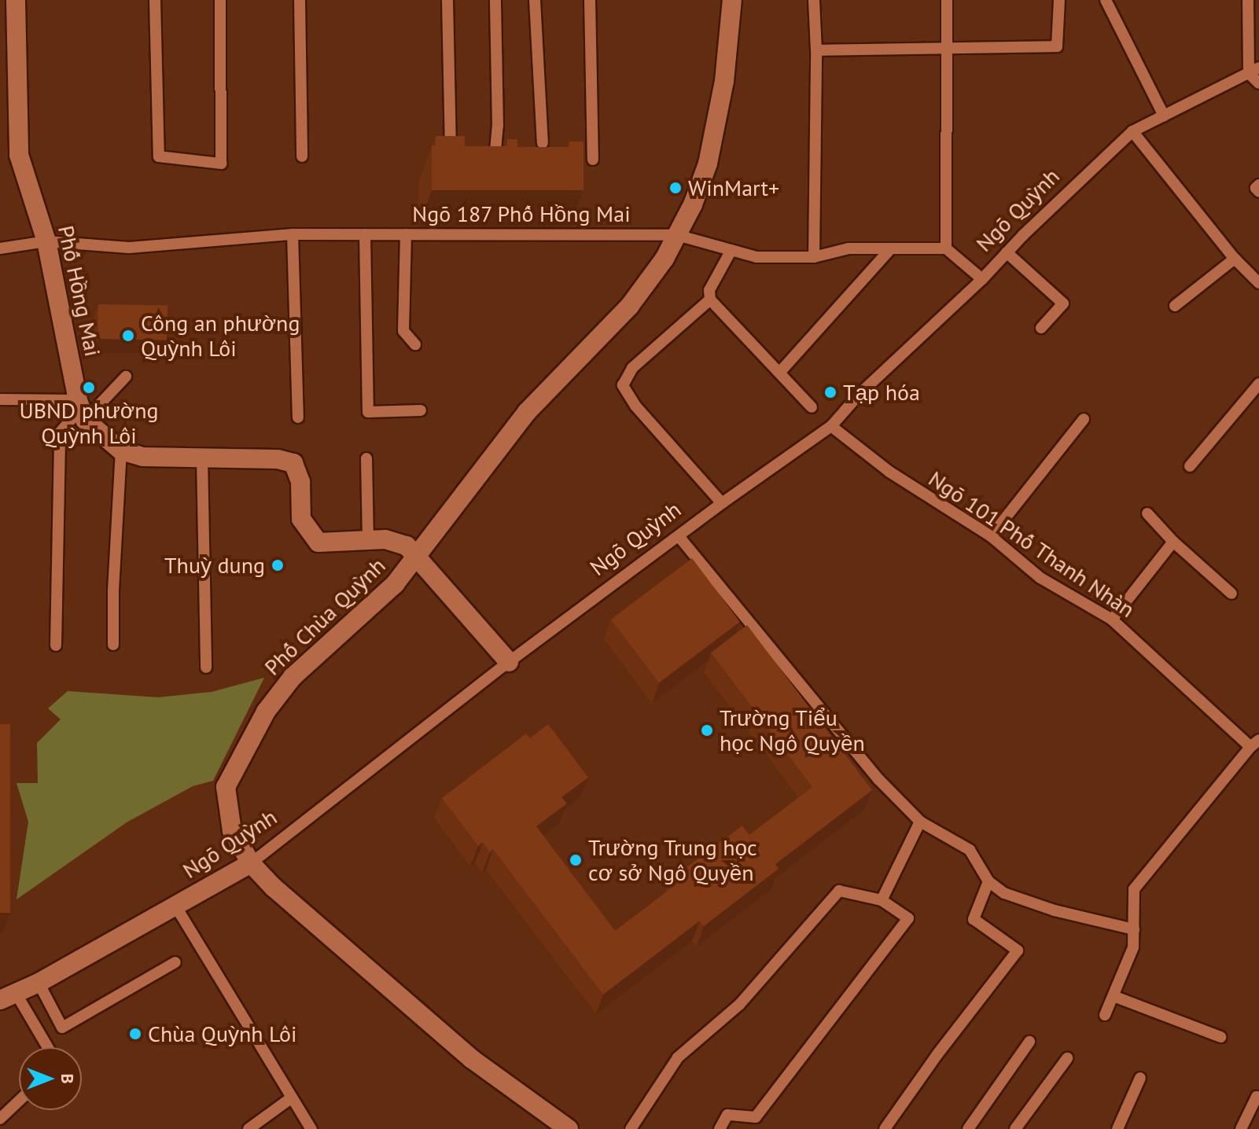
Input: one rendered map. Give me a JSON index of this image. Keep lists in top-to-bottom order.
{
  "streets": {
    "street": ["Ngõ Quỳnh", "Phố Hồng Mai", "Phố Chùa Quỳnh"],
    "lane": ["Ngõ 187 Phố Hồng Mai", "Ngõ 101 Phố Thanh Nhàn"]
  },
  "crossings": [
    ["Ngõ Quỳnh", "Ngõ 101 Phố Thanh Nhàn"],
    ["Ngõ Quỳnh", "Phố Chùa Quỳnh"],
    ["Ngõ 187 Phố Hồng Mai", "Phố Hồng Mai"],
    ["Ngõ 187 Phố Hồng Mai", "Phố Chùa Quỳnh"]
  ],
  "places": [
    "WinMart+",
    "Công an phường Quỳnh Lôi",
    "UBND phường Quỳnh Lôi",
    "Tạp hóa",
    "Thuỳ dung",
    "Trường Tiểu học Ngô Quyền",
    "Trường Trung học cơ sở Ngô Quyền",
    "Chùa Quỳnh Lôi"
  ],
  "north": "right"
}
